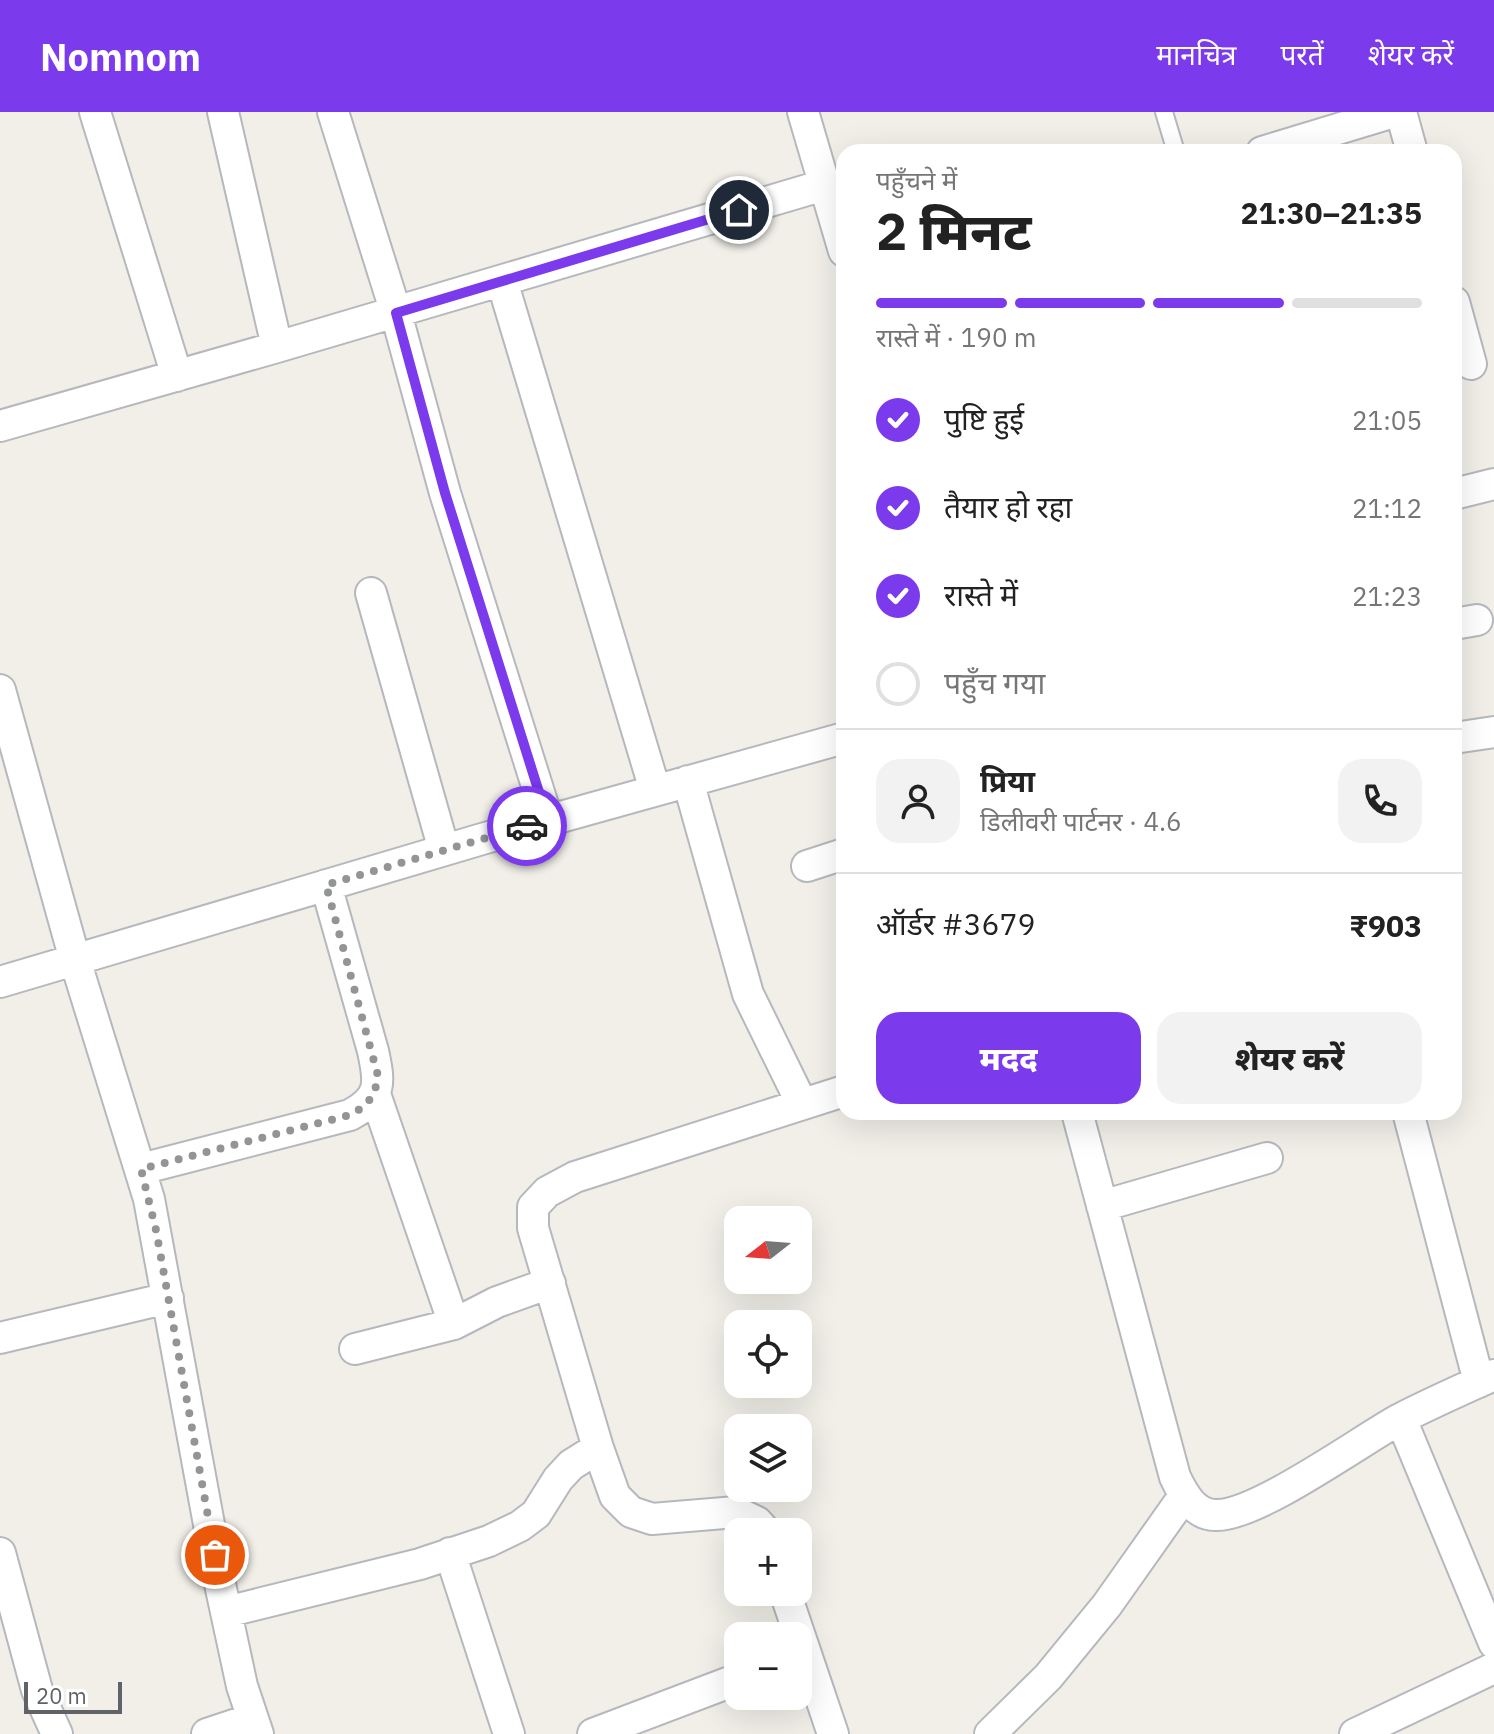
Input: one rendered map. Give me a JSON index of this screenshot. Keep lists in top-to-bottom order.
{
  "scale_bar": "20 m",
  "north": "left",
  "page": {
    "header": "Nomnom",
    "nav": ["मानचित्र", "परतें", "शेयर करें"],
    "heading": ["2 मिनट", "पहुँचने में", "21:30–21:35"],
    "panel": [
      "प्रिया",
      "डिलीवरी पार्टनर · 4.6",
      "ऑर्डर #3679",
      "₹903"
    ],
    "bar": "रास्ते में · 190 m",
    "list": [
      ["पुष्टि हुई", "21:05"],
      ["तैयार हो रहा", "21:12"],
      ["रास्ते में", "21:23"],
      "पहुँच गया"
    ],
    "buttons": ["मदद", "शेयर करें"],
    "map_buttons": ["+", "−"],
    "scale": "20 m"
  }
}
